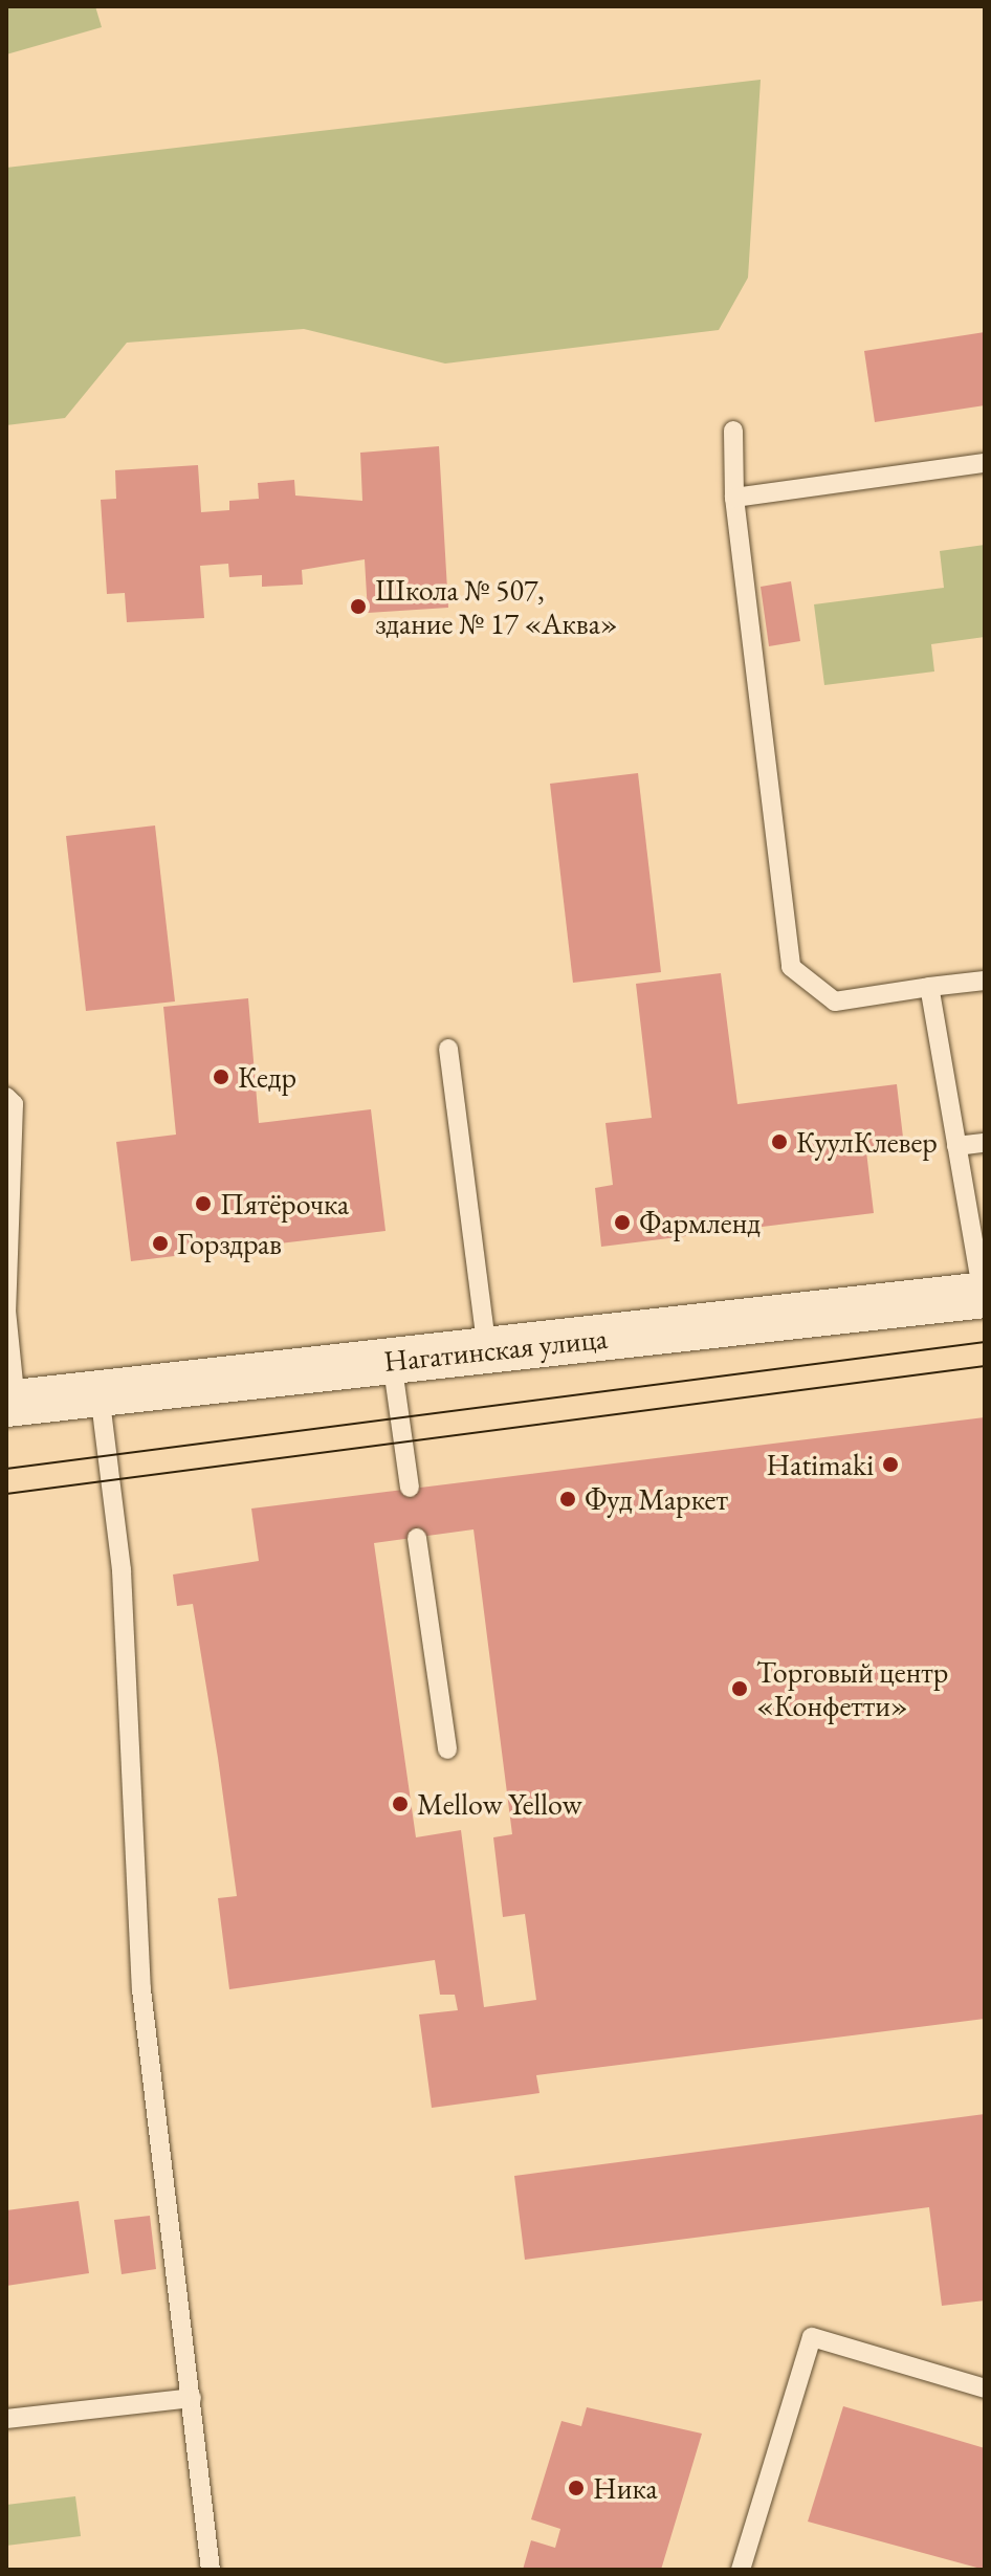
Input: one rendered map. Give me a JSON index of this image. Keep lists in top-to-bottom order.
{
  "streets": {
    "street": ["Нагатинская улица"]
  },
  "places": [
    "Школа № 507, здание № 17 «Аква»",
    "Кедр",
    "КуулКлевер",
    "Пятёрочка",
    "Фармленд",
    "Горздрав",
    "Hatimaki",
    "Фуд Маркет",
    "Торговый центр «Конфетти»",
    "Mellow Yellow",
    "Ника"
  ]
}
